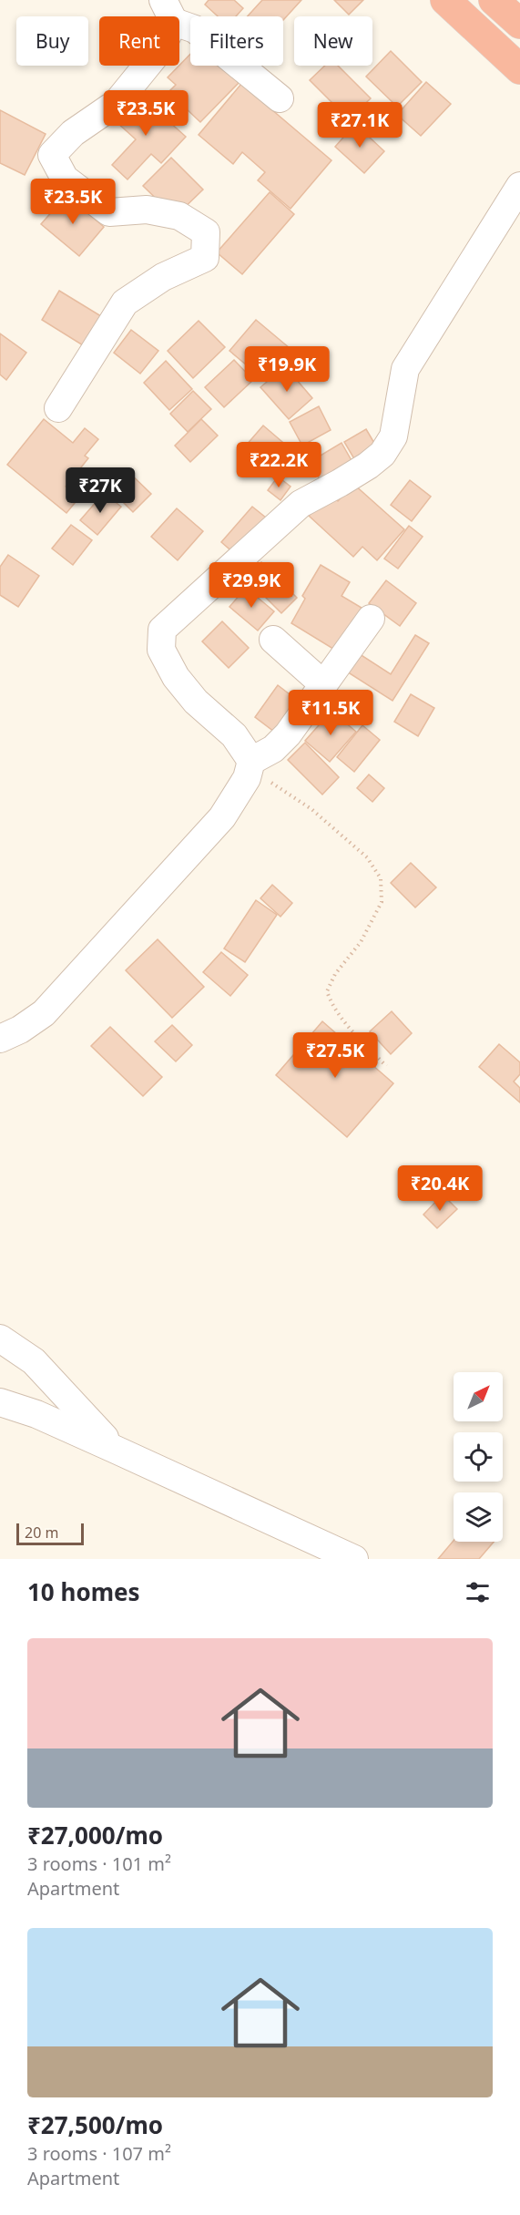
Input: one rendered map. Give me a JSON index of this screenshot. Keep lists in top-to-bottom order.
{
  "scale_bar": "20 m",
  "north": "top right",
  "page": {
    "chip": [
      "Buy",
      "Rent",
      "Filters",
      "New"
    ],
    "price": [
      "₹23.5K",
      "₹27.1K",
      "₹23.5K",
      "₹19.9K",
      "₹22.2K",
      "₹27K",
      "₹29.9K",
      "₹11.5K",
      "₹27.5K",
      "₹20.4K"
    ],
    "scale": "20 m",
    "heading": "10 homes",
    "list": [
      {
        "name": "₹27,000/mo",
        "note": "3 rooms · 101 m² · Apartment"
      },
      {
        "name": "₹27,500/mo",
        "note": "3 rooms · 107 m² · Apartment"
      }
    ]
  }
}
